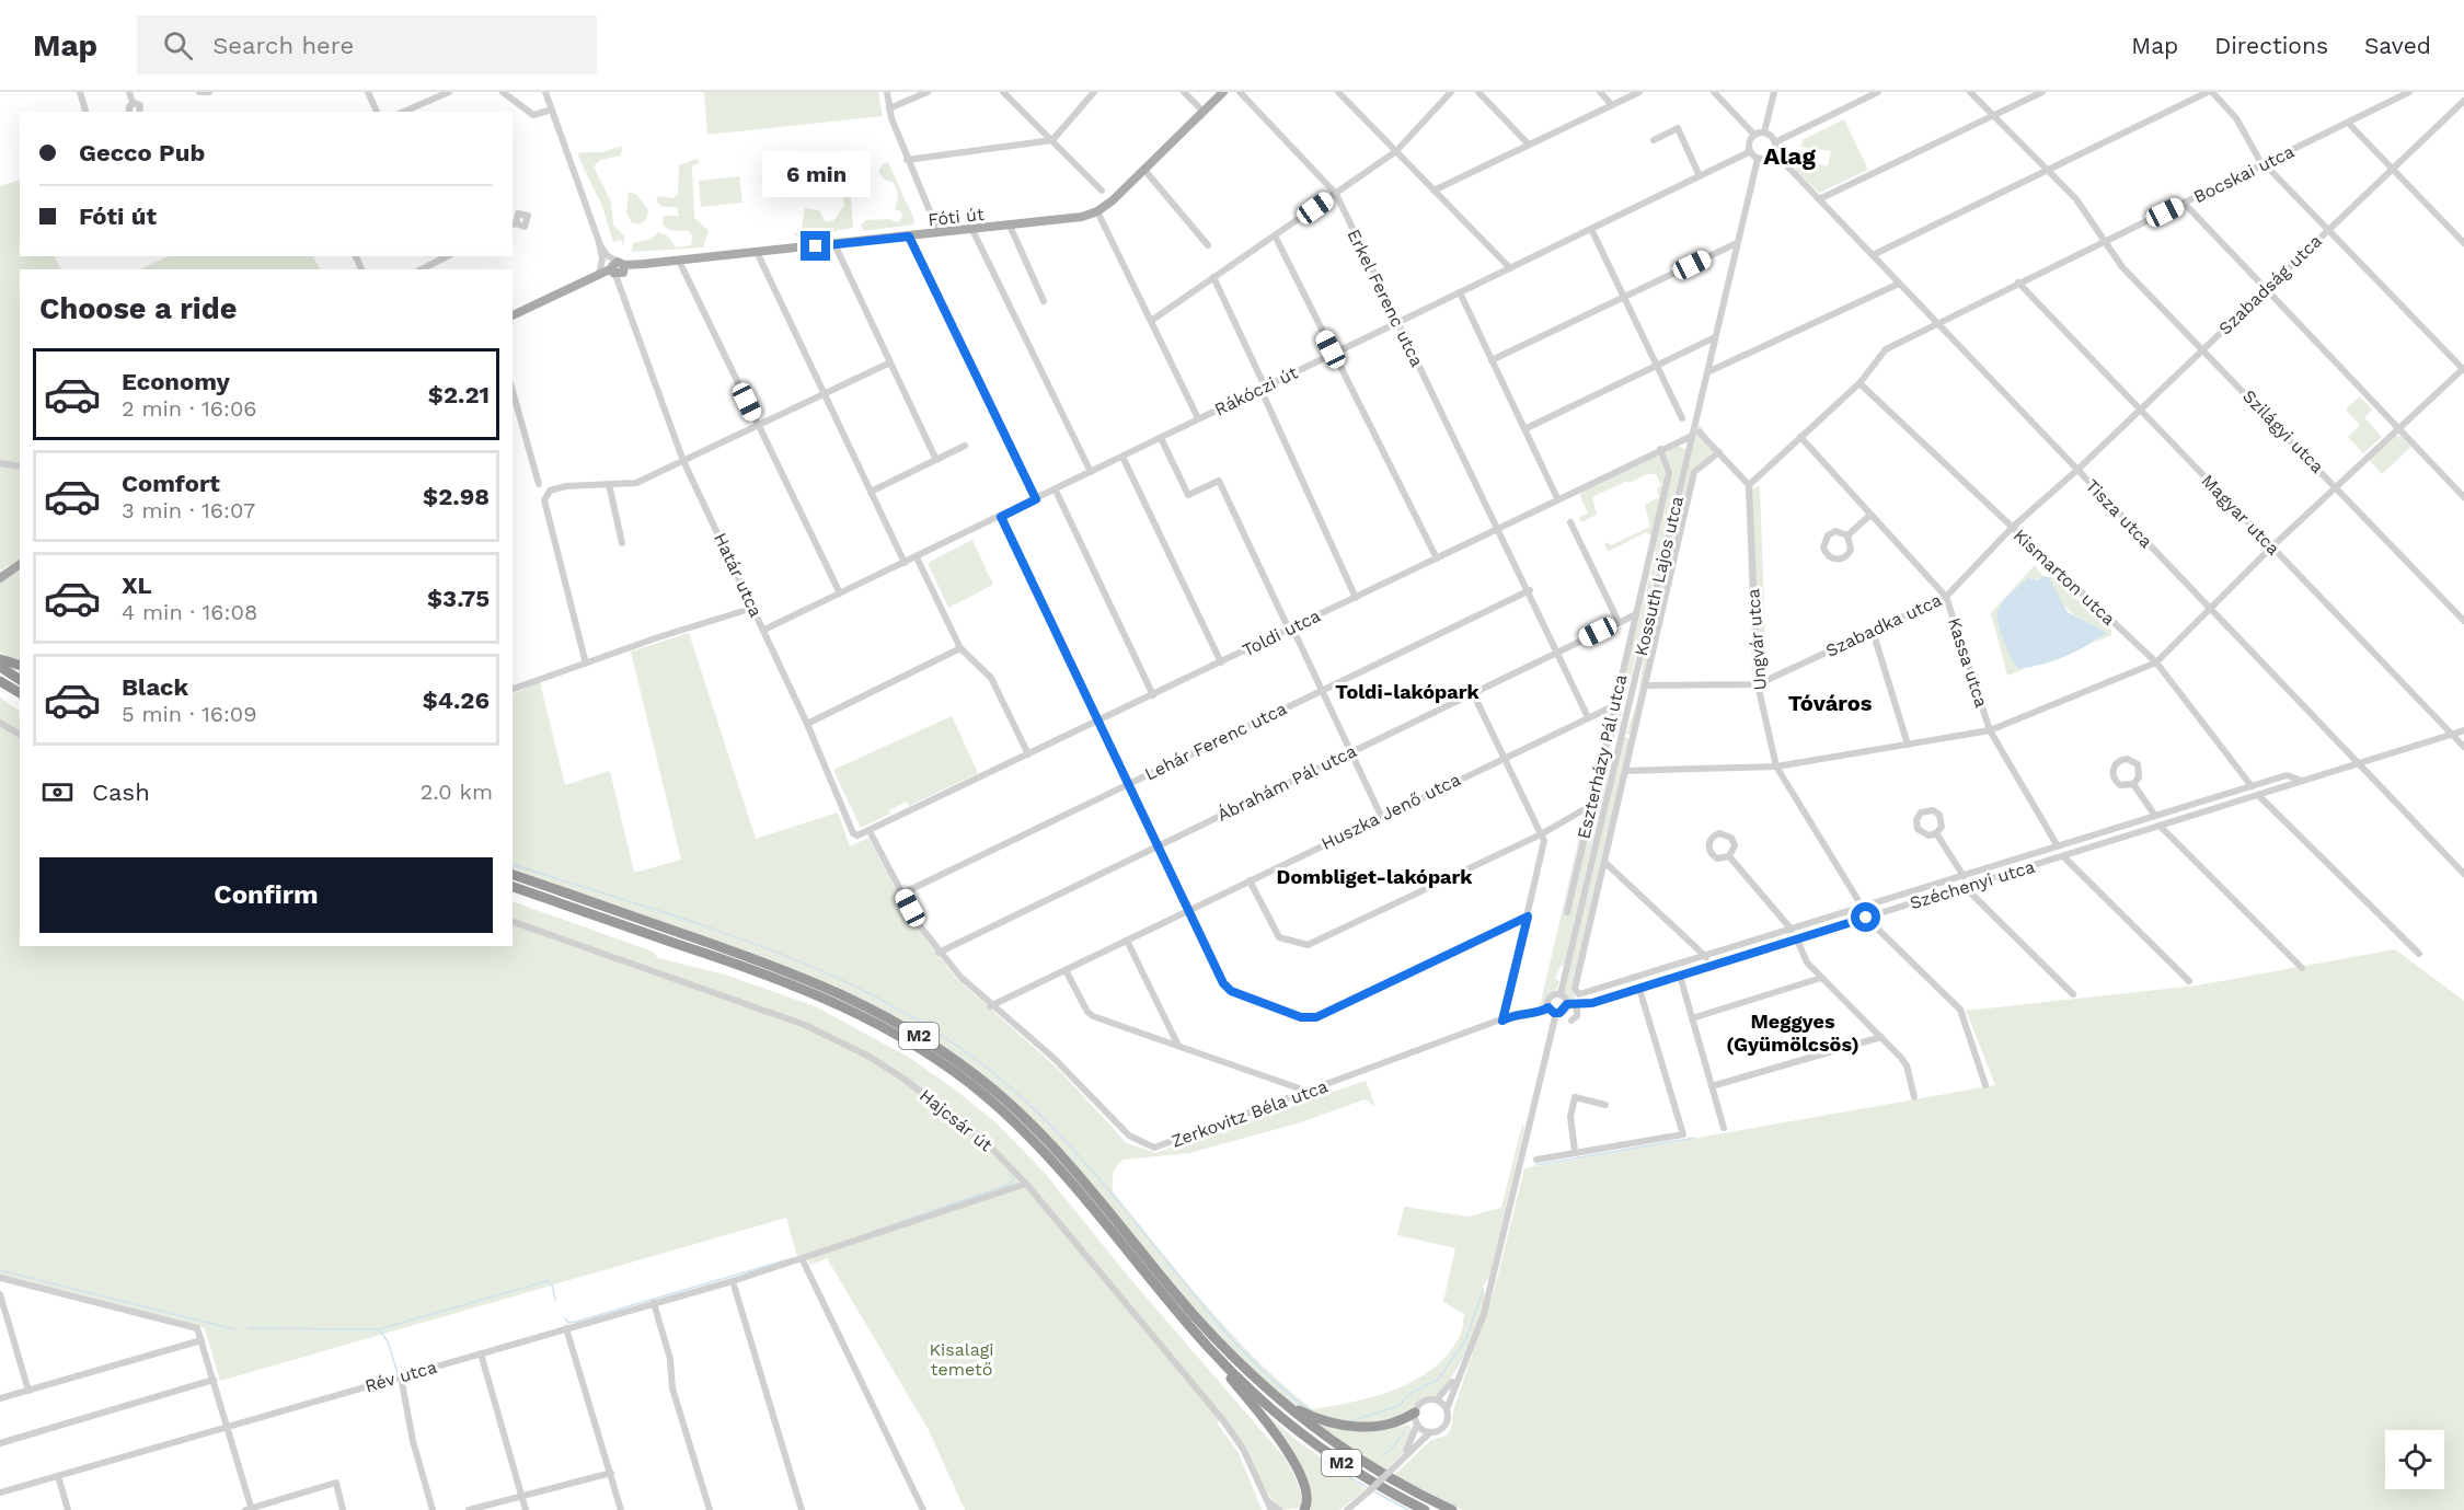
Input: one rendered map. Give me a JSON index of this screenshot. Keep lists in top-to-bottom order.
{
  "streets": {
    "highway": ["M2"],
    "main road": ["Fóti út"],
    "street": [
      "Bocskai utca",
      "Szabadság utca",
      "Erkel Ferenc utca",
      "Rákóczi út",
      "Szilágyi utca",
      "Tisza utca",
      "Magyar utca",
      "Határ utca",
      "Kossuth Lajos utca",
      "Kismarton utca",
      "Szabadka utca",
      "Toldi utca",
      "Ungvár utca",
      "Kassa utca",
      "Lehár Ferenc utca",
      "Eszterházy Pál utca",
      "Ábrahám Pál utca",
      "Huszka Jenő utca",
      "Széchenyi utca",
      "Zerkovitz Béla utca",
      "Hajcsár út",
      "Rév utca"
    ]
  },
  "crossings": [
    ["Bocskai utca", "Szilágyi utca"],
    ["Bocskai utca", "Tisza utca"],
    ["Bocskai utca", "Magyar utca"],
    ["Bocskai utca", "Kismarton utca"],
    ["Bocskai utca", "Ungvár utca"],
    ["Bocskai utca", "Kassa utca"],
    ["Fóti út", "Határ utca"],
    ["Szabadság utca", "Szilágyi utca"],
    ["Szabadság utca", "Tisza utca"],
    ["Szabadság utca", "Magyar utca"],
    ["Szabadság utca", "Szabadka utca"],
    ["Erkel Ferenc utca", "Rákóczi út"],
    ["Erkel Ferenc utca", "Toldi utca"],
    ["Erkel Ferenc utca", "Lehár Ferenc utca"],
    ["Erkel Ferenc utca", "Ábrahám Pál utca"],
    ["Erkel Ferenc utca", "Huszka Jenő utca"],
    ["Rákóczi út", "Tisza utca"],
    ["Rákóczi út", "Határ utca"],
    ["Rákóczi út", "Kossuth Lajos utca"],
    ["Tisza utca", "Kossuth Lajos utca"],
    ["Tisza utca", "Szabadka utca"],
    ["Tisza utca", "Széchenyi utca"],
    ["Magyar utca", "Széchenyi utca"],
    ["Határ utca", "Toldi utca"],
    ["Határ utca", "Zerkovitz Béla utca"],
    ["Kossuth Lajos utca", "Szabadka utca"],
    ["Kossuth Lajos utca", "Toldi utca"],
    ["Kossuth Lajos utca", "Széchenyi utca"],
    ["Kossuth Lajos utca", "Zerkovitz Béla utca"],
    ["Kismarton utca", "Szabadka utca"],
    ["Kismarton utca", "Széchenyi utca"],
    ["Szabadka utca", "Ungvár utca"],
    ["Szabadka utca", "Kassa utca"],
    ["Toldi utca", "Eszterházy Pál utca"],
    ["Toldi utca", "Zerkovitz Béla utca"],
    ["Ungvár utca", "Széchenyi utca"],
    ["Kassa utca", "Széchenyi utca"],
    ["Lehár Ferenc utca", "Zerkovitz Béla utca"],
    ["Eszterházy Pál utca", "Ábrahám Pál utca"],
    ["Eszterházy Pál utca", "Huszka Jenő utca"],
    ["Ábrahám Pál utca", "Zerkovitz Béla utca"],
    ["Huszka Jenő utca", "Zerkovitz Béla utca"],
    ["Széchenyi utca", "Zerkovitz Béla utca"],
    ["Hajcsár út", "Rév utca"]
  ],
  "districts": [
    "Alag",
    "Toldi-lakópark",
    "Tóváros",
    "Dombliget-lakópark",
    "Meggyes (Gyümölcsös)"
  ],
  "parks": ["Kisalagi temető"],
  "page": {
    "header": "Map",
    "search": "Search here",
    "nav": ["Map", "Directions", "Saved"],
    "banner": ["Gecco Pub", "Fóti út"],
    "bubble": "6 min",
    "heading": "Choose a ride",
    "list": [
      {
        "name": "Economy",
        "note": "2 min · 16:06",
        "value": "$2.21"
      },
      {
        "name": "Comfort",
        "note": "3 min · 16:07",
        "value": "$2.98"
      },
      {
        "name": "XL",
        "note": "4 min · 16:08",
        "value": "$3.75"
      },
      {
        "name": "Black",
        "note": "5 min · 16:09",
        "value": "$4.26"
      }
    ],
    "pay": ["Cash", "2.0 km"],
    "buttons": "Confirm"
  }
}
